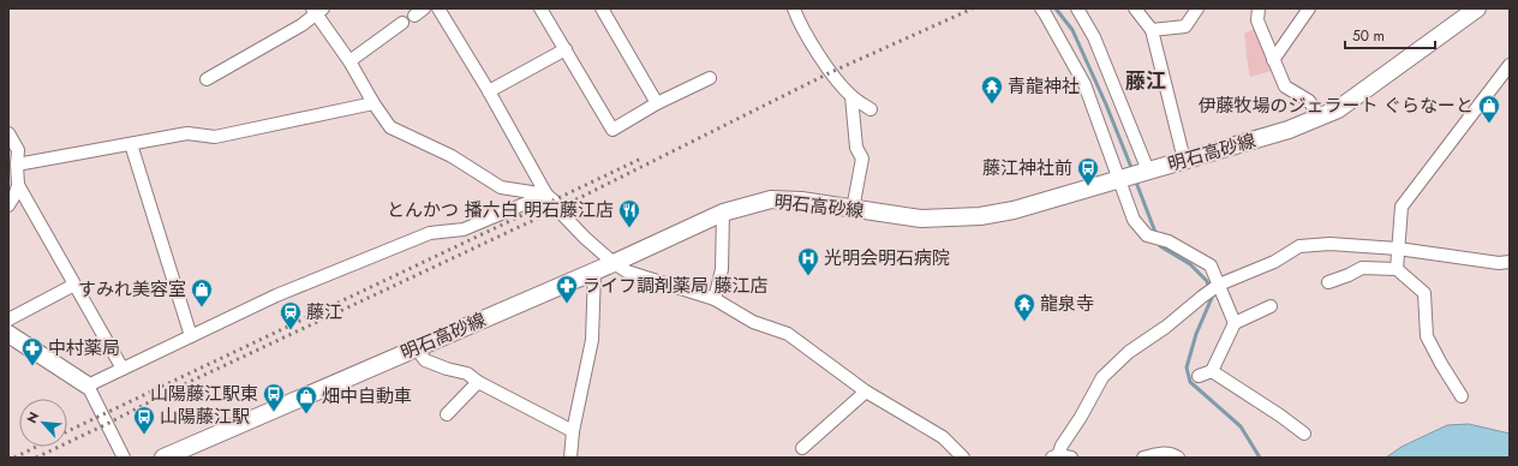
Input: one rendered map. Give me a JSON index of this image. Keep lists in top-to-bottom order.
{
  "streets": {
    "main road": ["明石高砂線"]
  },
  "districts": ["藤江"],
  "places": {
    "temple": ["青龍神社", "龍泉寺"],
    "shop": ["伊藤牧場のジェラート ぐらなーと", "すみれ美容室", "畑中自動車"],
    "bus stop": ["藤江神社前", "山陽藤江駅東", "山陽藤江駅"],
    "restaurant": ["とんかつ 播六白 明石藤江店"],
    "hospital": ["光明会明石病院"],
    "pharmacy": ["ライフ調剤薬局 藤江店", "中村薬局"],
    "station": ["藤江"]
  },
  "scale_bar": "50 m",
  "north": "top left"
}
